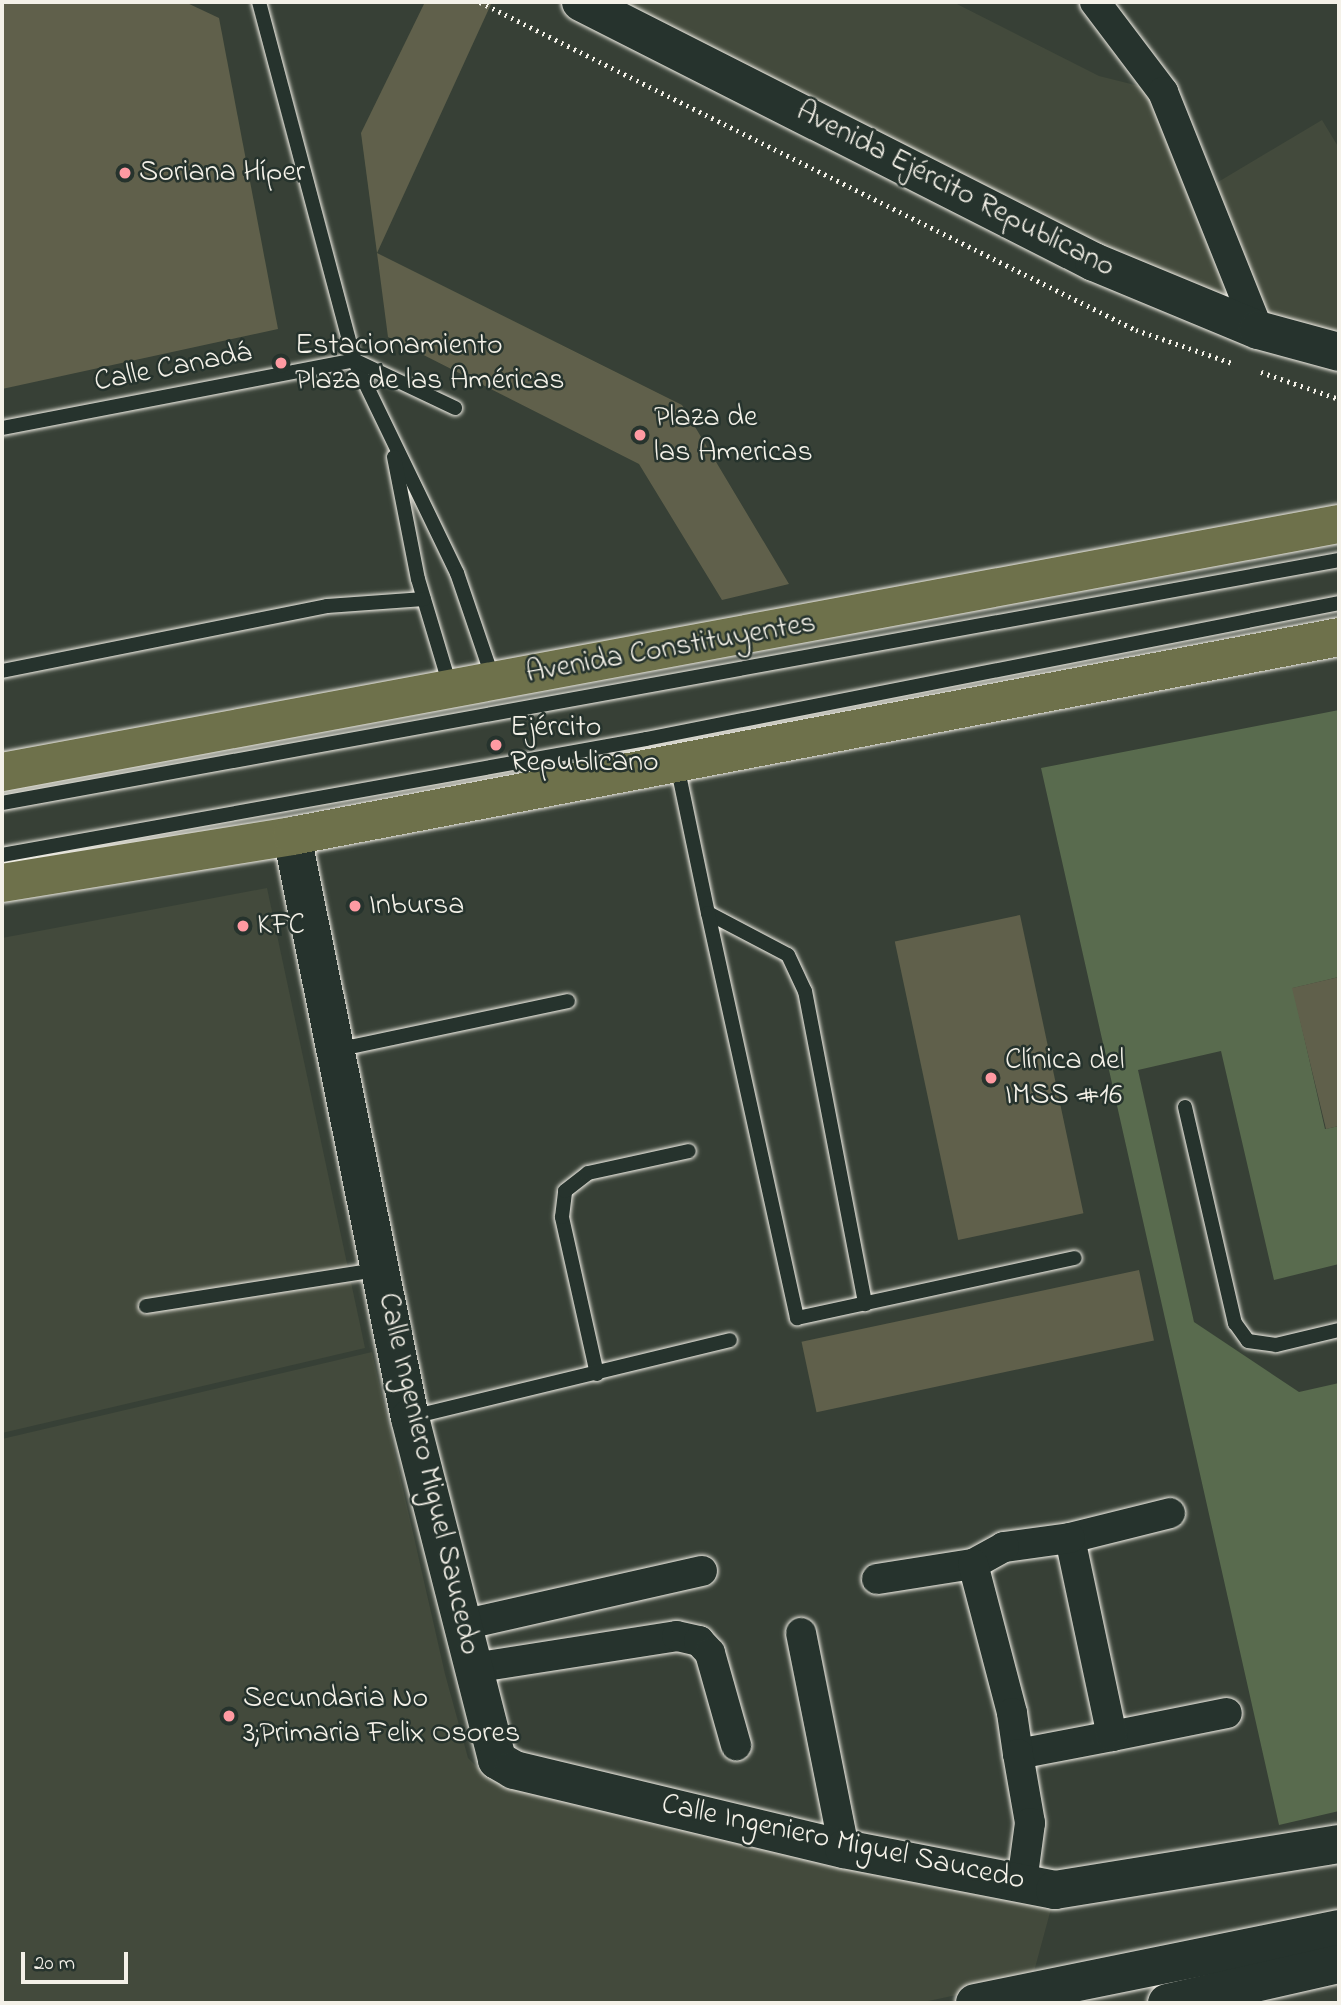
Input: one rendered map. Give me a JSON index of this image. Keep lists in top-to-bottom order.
{
  "streets": {
    "main road": ["Avenida Constituyentes"],
    "street": ["Avenida Ejército Republicano", "Calle Ingeniero Miguel Saucedo"],
    "lane": ["Calle Canadá"]
  },
  "places": [
    "Soriana Híper",
    "Estacionamiento Plaza de las Américas",
    "Plaza de las Americas",
    "Ejército Republicano",
    "Inbursa",
    "KFC",
    "Clínica del IMSS #16",
    "Secundaria No 3;Primaria Felix Osores"
  ],
  "scale_bar": "20 m"
}
